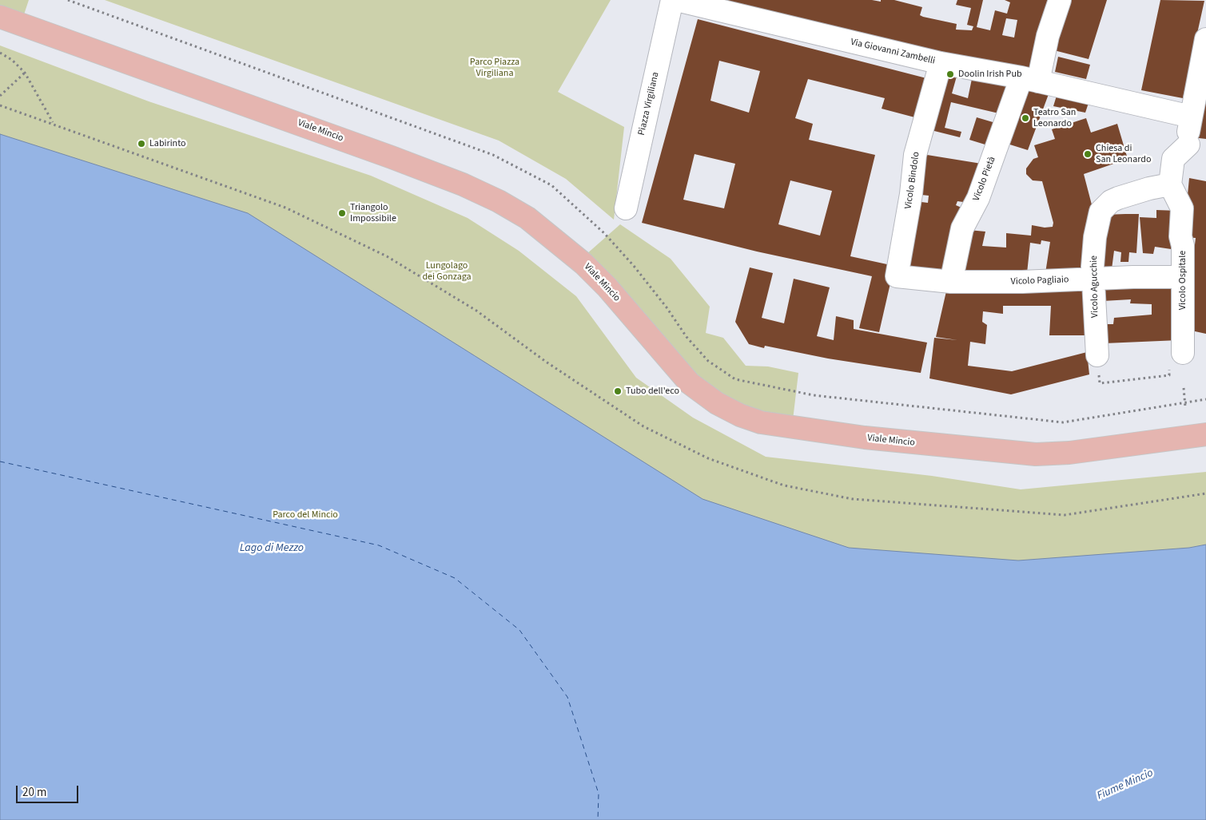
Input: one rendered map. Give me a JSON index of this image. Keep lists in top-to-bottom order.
{
  "streets": {
    "main road": ["Viale Mincio"],
    "street": [
      "Via Giovanni Zambelli",
      "Piazza Virgiliana",
      "Vicolo Pietà",
      "Vicolo Bindolo",
      "Vicolo Ospitale",
      "Vicolo Pagliaio",
      "Vicolo Agucchie"
    ]
  },
  "crossings": [
    ["Via Giovanni Zambelli", "Vicolo Pietà"],
    ["Via Giovanni Zambelli", "Vicolo Bindolo"],
    ["Vicolo Pietà", "Vicolo Pagliaio"],
    ["Vicolo Bindolo", "Vicolo Pagliaio"],
    ["Vicolo Ospitale", "Vicolo Pagliaio"],
    ["Vicolo Ospitale", "Vicolo Agucchie"],
    ["Vicolo Pagliaio", "Vicolo Agucchie"]
  ],
  "water": ["Lago di Mezzo", "Fiume Mincio"],
  "parks": ["Parco Piazza Virgiliana", "Lungolago dei Gonzaga", "Parco del Mincio"],
  "places": [
    "Doolin Irish Pub",
    "Teatro San Leonardo",
    "Labirinto",
    "Chiesa di San Leonardo",
    "Triangolo Impossibile",
    "Tubo dell'eco"
  ],
  "scale_bar": "20 m"
}
